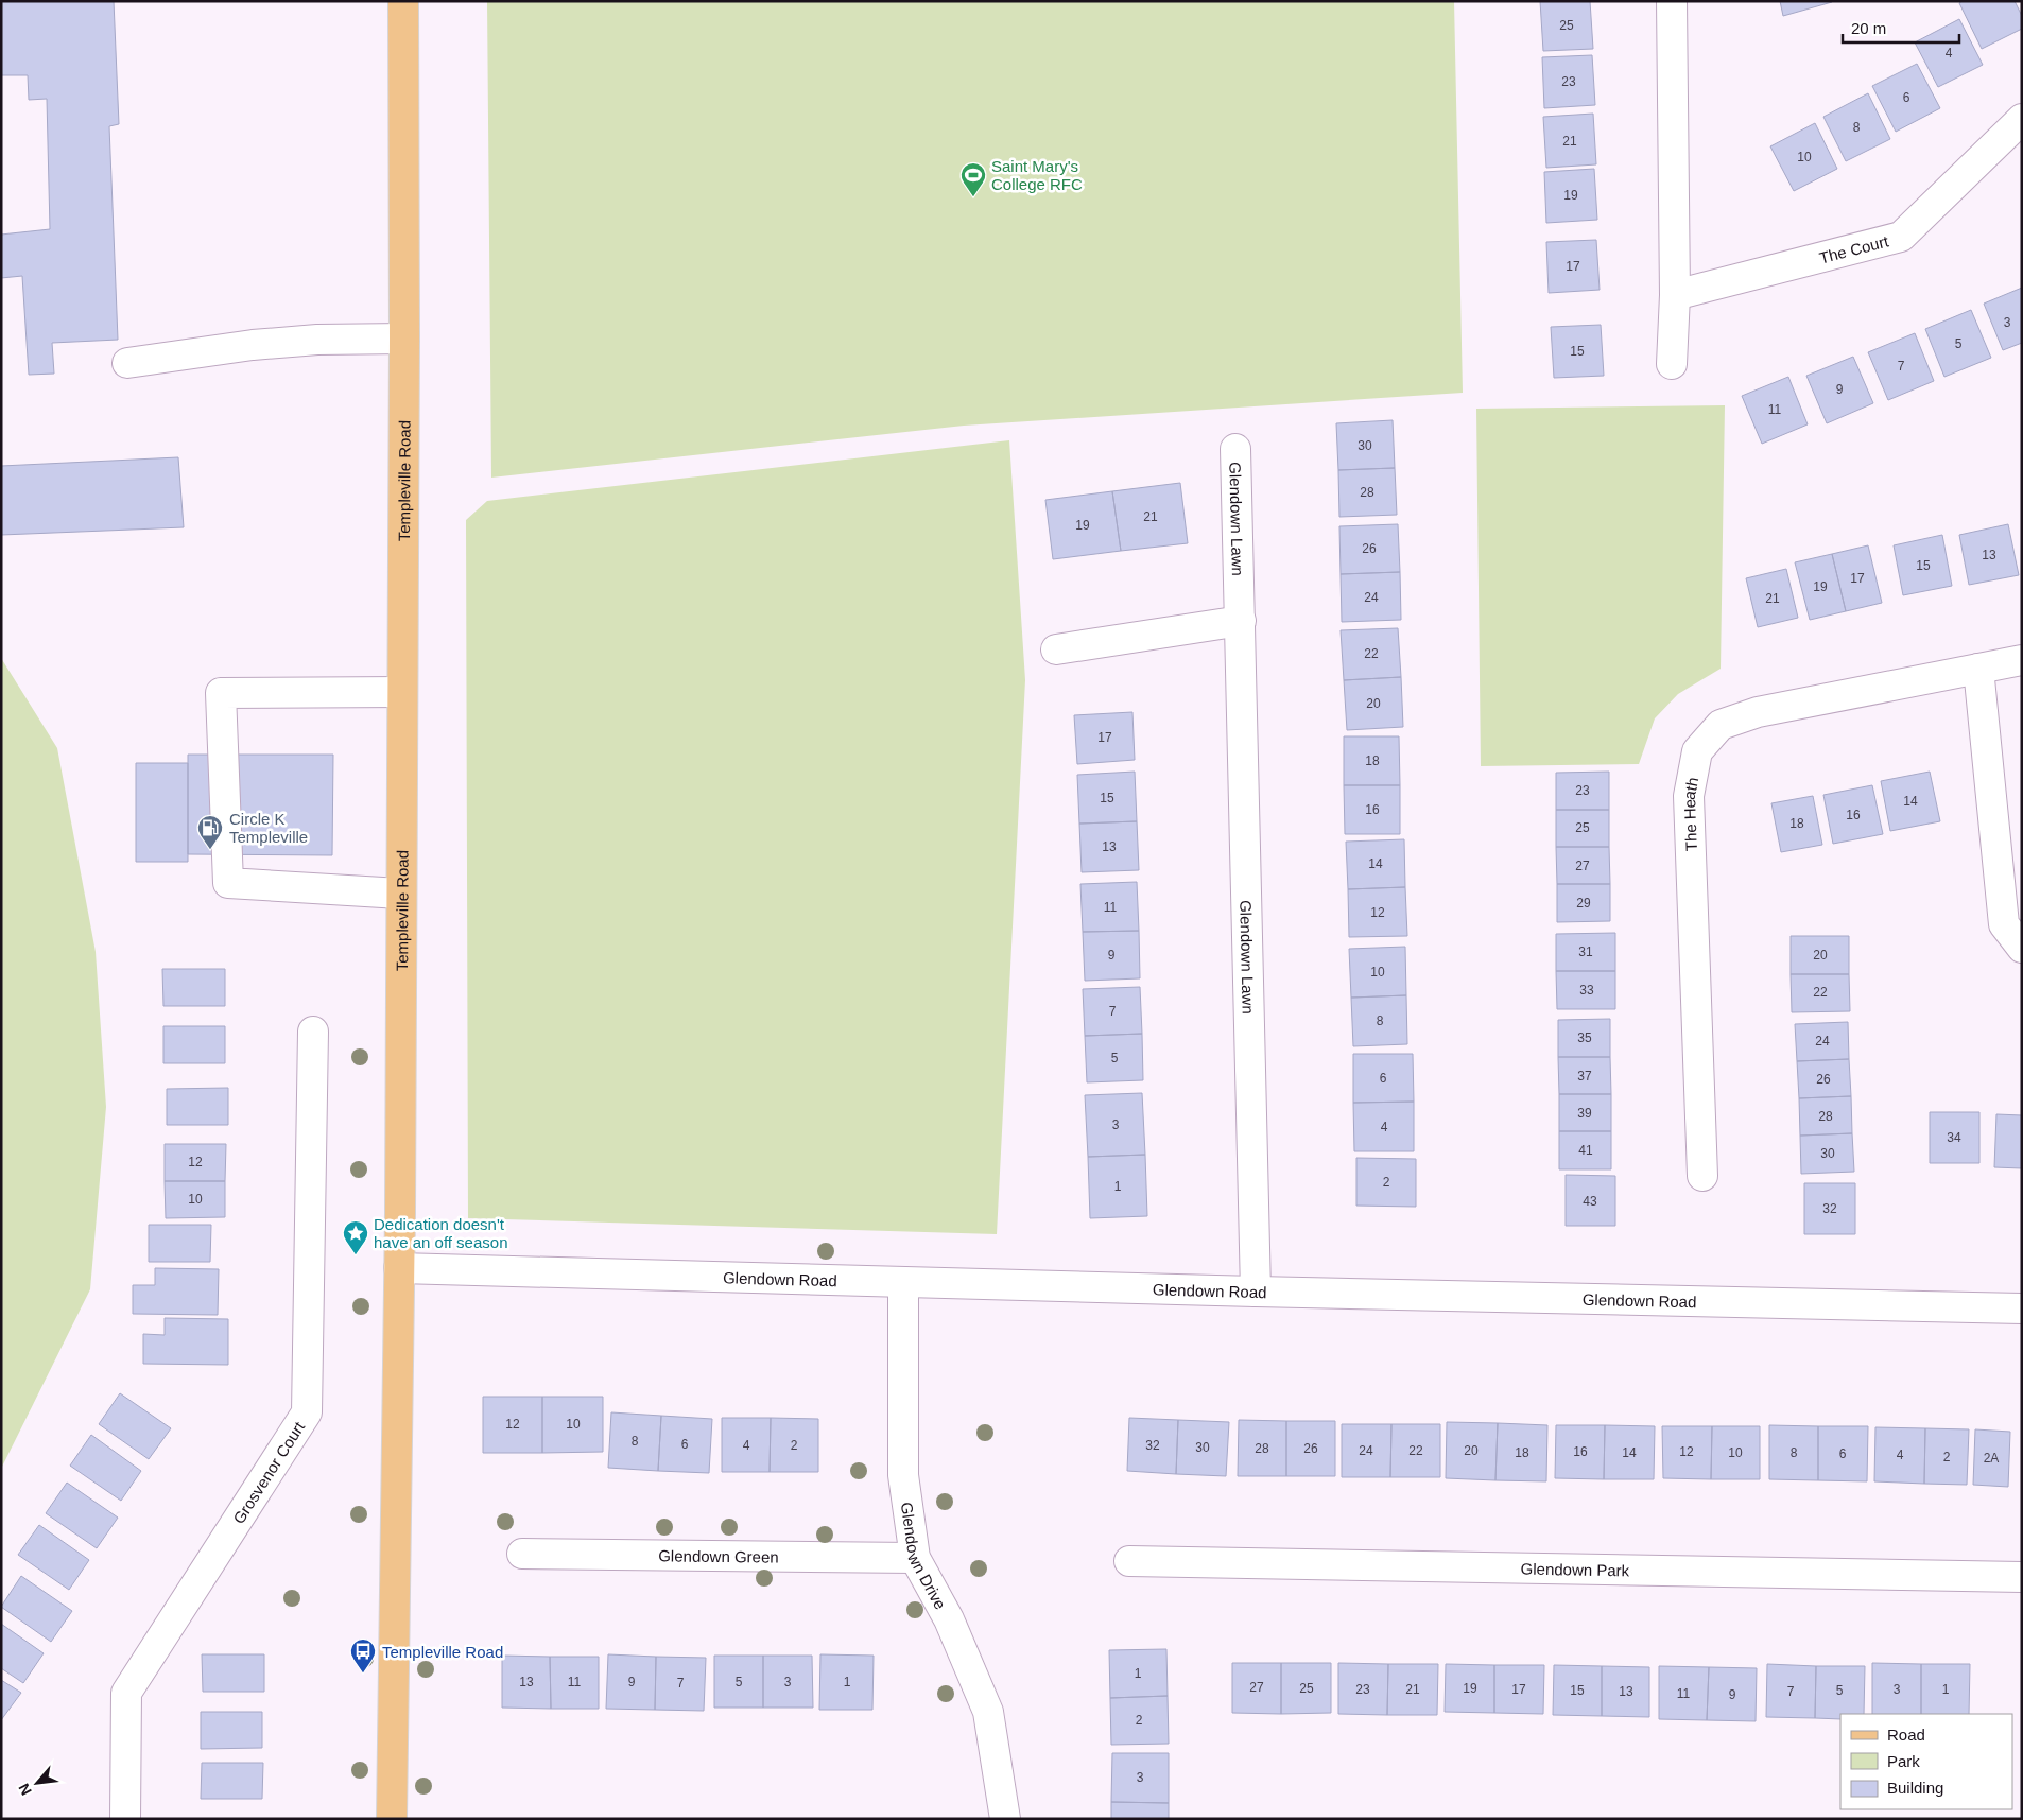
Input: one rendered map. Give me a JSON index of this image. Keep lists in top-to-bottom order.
{
  "streets": {
    "main road": ["Templeville Road"],
    "street": [
      "The Court",
      "Glendown Lawn",
      "The Heath",
      "Glendown Road",
      "Grosvenor Court",
      "Glendown Green",
      "Glendown Drive",
      "Glendown Park"
    ]
  },
  "crossings": [
    ["Templeville Road", "Glendown Road"],
    ["Glendown Lawn", "Glendown Road"],
    ["Glendown Road", "Glendown Drive"],
    ["Glendown Green", "Glendown Drive"]
  ],
  "places": {
    "sports": ["Saint Mary's College RFC"],
    "fuel station": ["Circle K Templeville"],
    "place": ["Dedication doesn't have an off season"],
    "bus stop": ["Templeville Road"]
  },
  "house_numbers": [
    "25",
    "4",
    "23",
    "6",
    "8",
    "21",
    "10",
    "19",
    "17",
    "3",
    "5",
    "15",
    "7",
    "9",
    "11",
    "30",
    "28",
    "21",
    "19",
    "26",
    "13",
    "15",
    "17",
    "19",
    "24",
    "21",
    "22",
    "20",
    "17",
    "18",
    "23",
    "15",
    "14",
    "16",
    "16",
    "18",
    "25",
    "13",
    "14",
    "27",
    "29",
    "11",
    "12",
    "31",
    "9",
    "20",
    "10",
    "33",
    "22",
    "7",
    "8",
    "35",
    "24",
    "5",
    "37",
    "6",
    "26",
    "39",
    "28",
    "3",
    "4",
    "34",
    "41",
    "30",
    "12",
    "2",
    "1",
    "10",
    "43",
    "32",
    "12",
    "10",
    "8",
    "6",
    "4",
    "2",
    "32",
    "30",
    "28",
    "26",
    "24",
    "22",
    "20",
    "16",
    "12",
    "18",
    "14",
    "10",
    "8",
    "6",
    "4",
    "2",
    "2A",
    "1",
    "13",
    "11",
    "9",
    "5",
    "3",
    "1",
    "7",
    "27",
    "25",
    "19",
    "23",
    "21",
    "17",
    "3",
    "1",
    "15",
    "5",
    "13",
    "7",
    "11",
    "9",
    "2",
    "3"
  ],
  "legend": ["Road", "Park", "Building"],
  "scale_bar": "20 m",
  "north": "bottom left"
}
